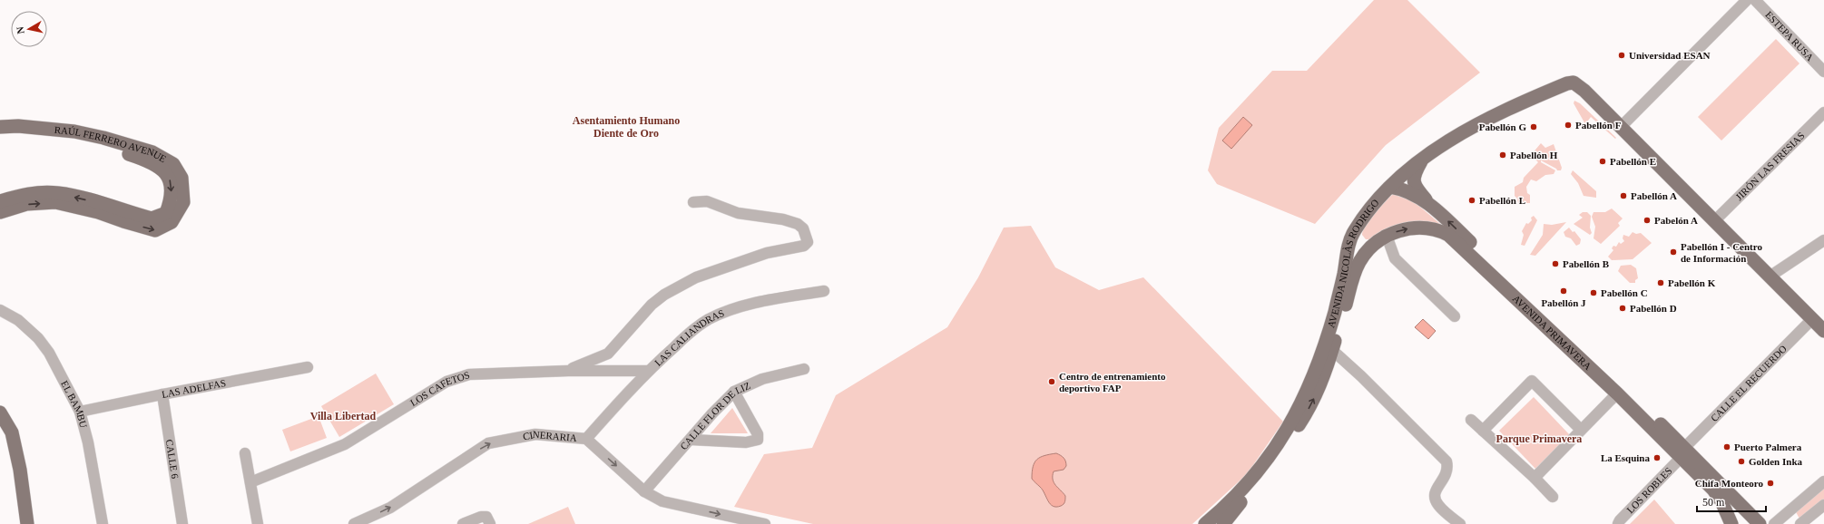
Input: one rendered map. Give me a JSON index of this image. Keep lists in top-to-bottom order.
{
  "streets": {
    "main road": ["RAÚL FERRERO AVENUE", "AVENIDA NICOLÀS RODRIGO", "AVENIDA PRIMAVERA"],
    "street": [
      "ESTEPA RUSA",
      "JIRÓN LAS FRESIAS",
      "LAS CALIANDRAS",
      "CALLE EL RECUERDO",
      "LAS ADELFAS",
      "LOS CAFETOS",
      "EL BAMBU",
      "CALLE FLOR DE LIZ",
      "CINERARIA",
      "CALLE 6",
      "LOS ROBLES"
    ]
  },
  "crossings": [
    ["AVENIDA NICOLÀS RODRIGO", "AVENIDA PRIMAVERA"],
    ["AVENIDA PRIMAVERA", "CALLE EL RECUERDO"],
    ["AVENIDA PRIMAVERA", "LOS ROBLES"],
    ["LAS CALIANDRAS", "LOS CAFETOS"],
    ["LAS CALIANDRAS", "CINERARIA"],
    ["CALLE EL RECUERDO", "LOS ROBLES"],
    ["LAS ADELFAS", "EL BAMBU"],
    ["LAS ADELFAS", "CALLE 6"],
    ["CALLE FLOR DE LIZ", "CINERARIA"]
  ],
  "one_way": ["CINERARIA"],
  "districts": ["Asentamiento Humano Diente de Oro", "Villa Libertad", "Parque Primavera"],
  "places": [
    "Universidad ESAN",
    "Pabellón F",
    "Pabellón G",
    "Pabellón H",
    "Pabellón E",
    "Pabellón A",
    "Pabellón L",
    "Pabelón A",
    "Pabellón I - Centro de Información",
    "Pabellón B",
    "Pabellón K",
    "Pabellón J",
    "Pabellón C",
    "Pabellón D",
    "Centro de entrenamiento deportivo FAP",
    "Puerto Palmera",
    "La Esquina",
    "Golden Inka",
    "Chifa Monteoro"
  ],
  "scale_bar": "50 m",
  "north": "left"
}
